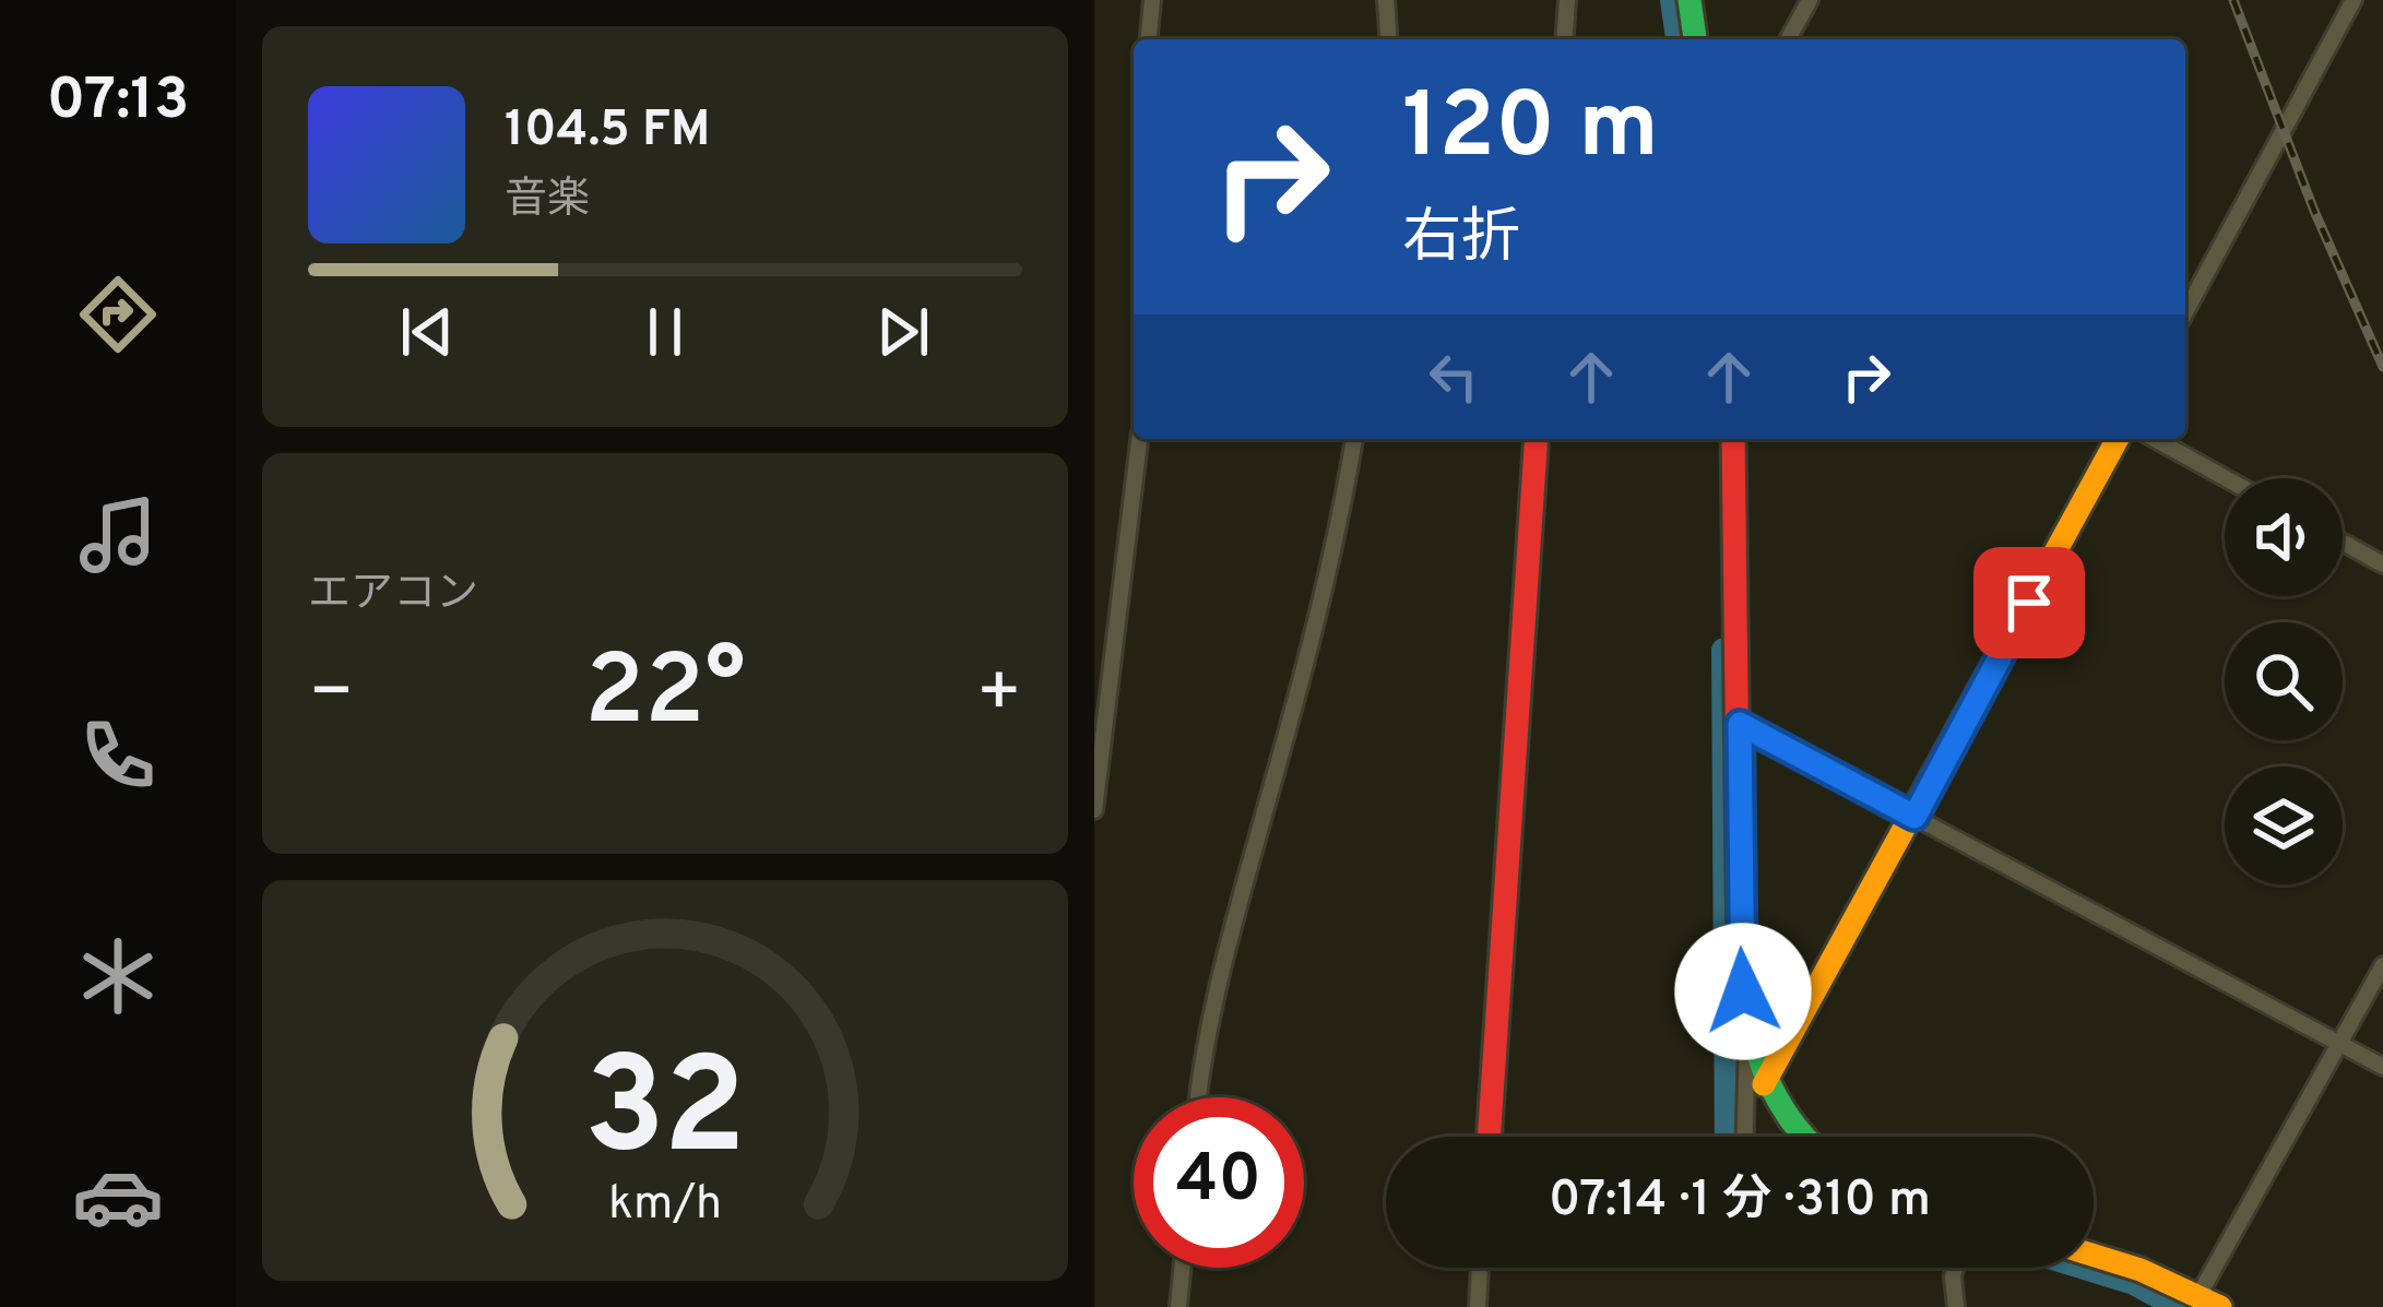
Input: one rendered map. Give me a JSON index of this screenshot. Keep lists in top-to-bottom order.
{
  "page": {
    "tabs": "07:13",
    "turn": ["120 m", "右折"],
    "song": ["104.5 FM", "音楽"],
    "tile": "エアコン",
    "heat": ["−", "22°", "+"],
    "limit": "40",
    "trip": "07:14 · 1 分 · 310 m",
    "gauge": ["32", "km/h"]
  }
}
